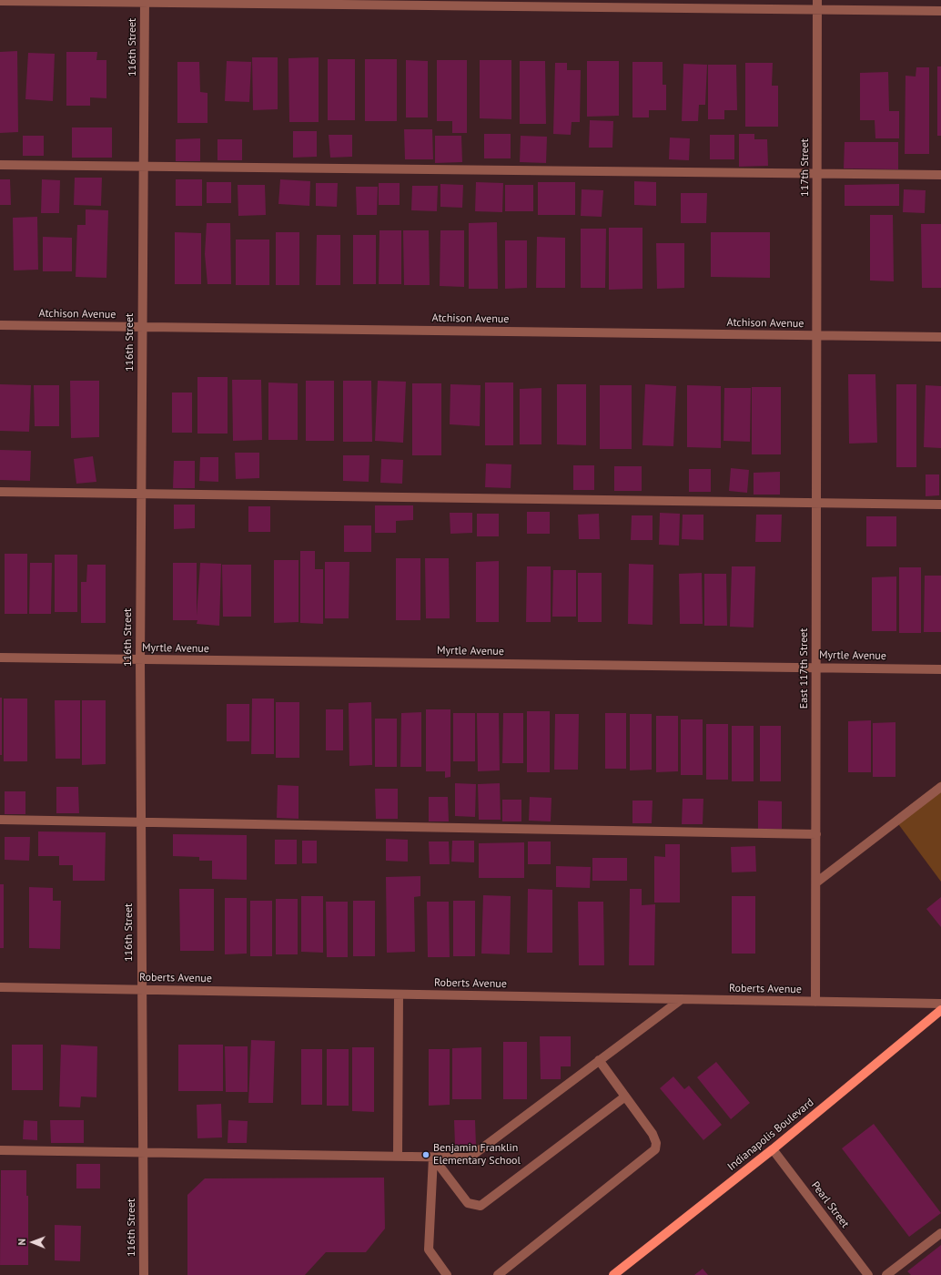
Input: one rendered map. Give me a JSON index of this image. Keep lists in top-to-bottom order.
{
  "streets": {
    "main road": ["Indianapolis Boulevard"],
    "street": [
      "116th Street",
      "117th Street",
      "Atchison Avenue",
      "Myrtle Avenue",
      "East 117th Street",
      "Roberts Avenue",
      "Pearl Street"
    ]
  },
  "crossings": [
    ["116th Street", "Atchison Avenue"],
    ["116th Street", "Myrtle Avenue"],
    ["116th Street", "Roberts Avenue"],
    ["117th Street", "Atchison Avenue"],
    ["117th Street", "East 117th Street"],
    ["Atchison Avenue", "East 117th Street"],
    ["Myrtle Avenue", "East 117th Street"],
    ["East 117th Street", "Roberts Avenue"],
    ["Indianapolis Boulevard", "Pearl Street"]
  ],
  "places": ["Benjamin Franklin Elementary School"],
  "north": "left"
}
